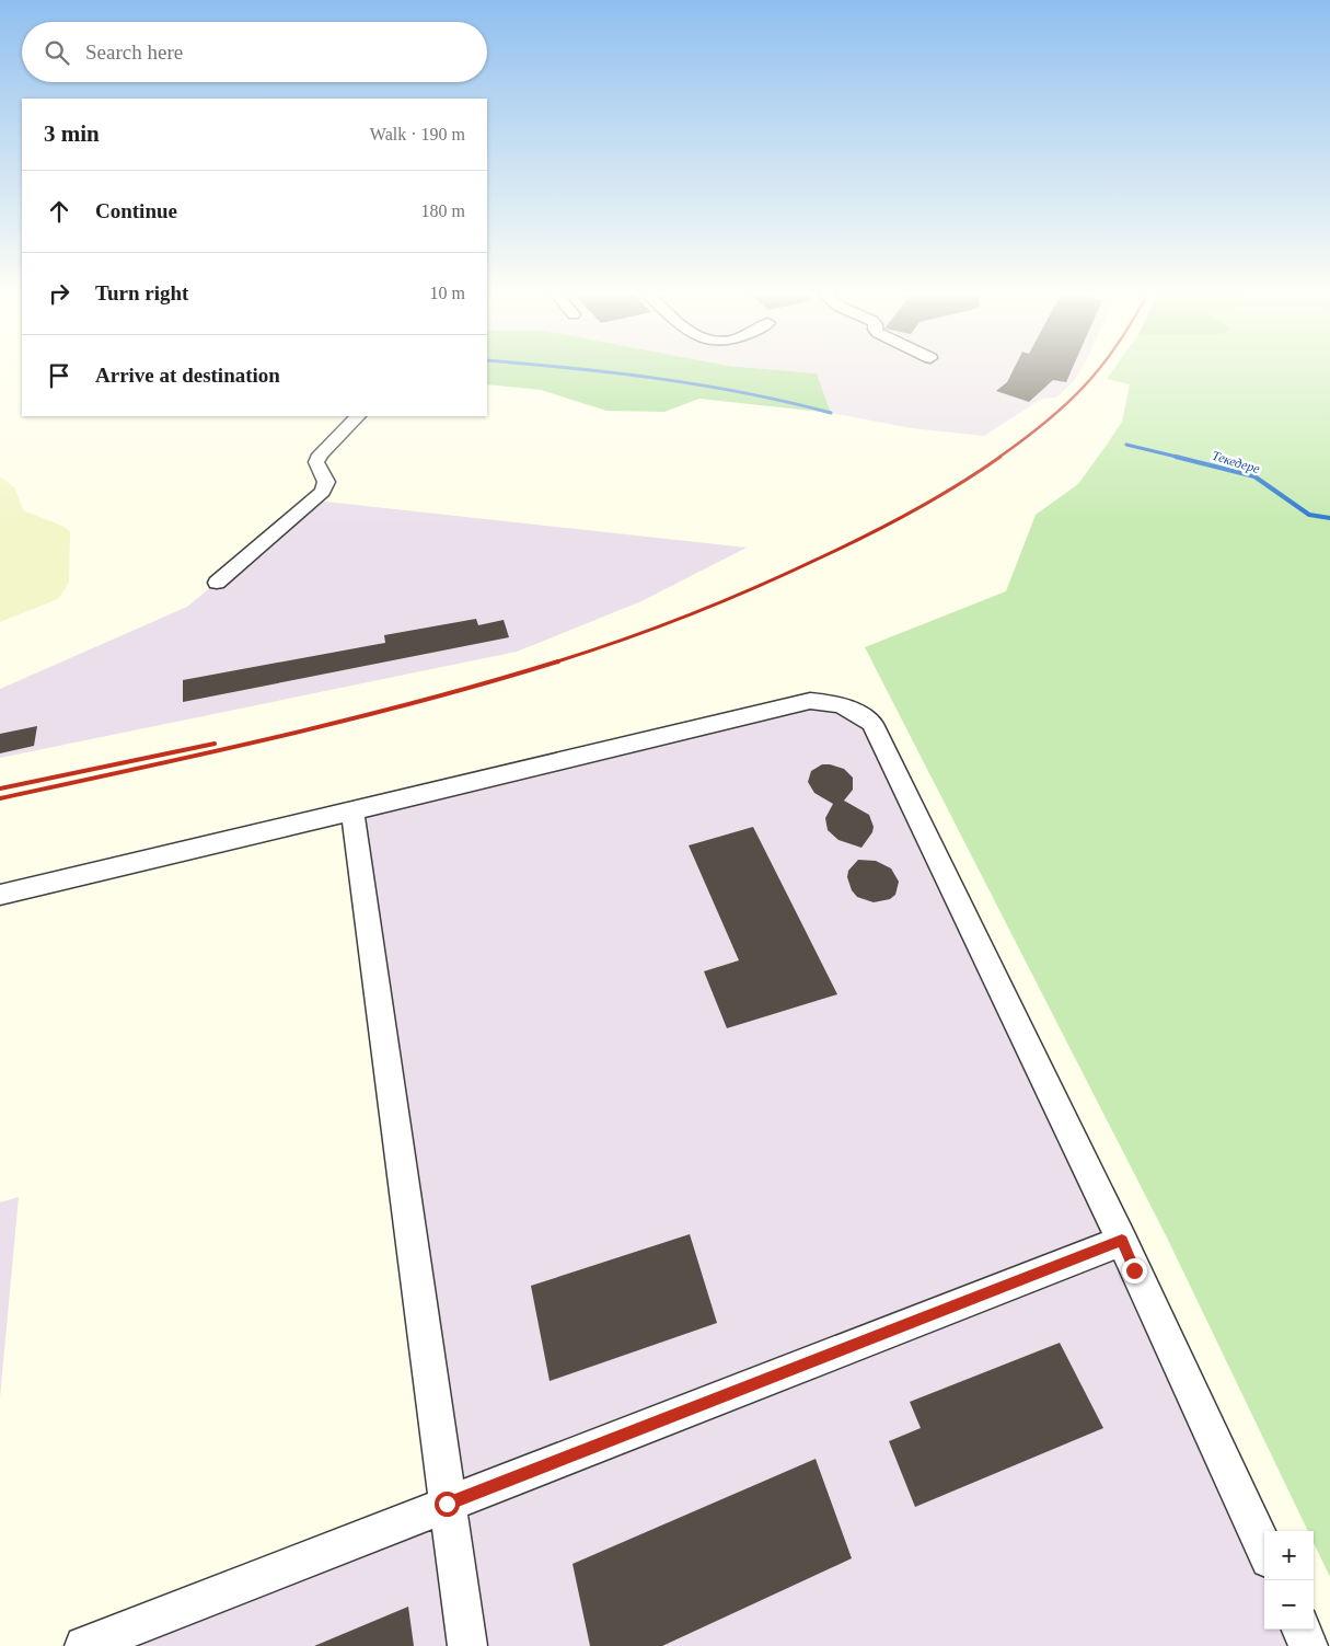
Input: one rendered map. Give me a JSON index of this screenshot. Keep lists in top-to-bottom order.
{
  "water": ["Текедере"],
  "page": {
    "search": "Search here",
    "heading": ["3 min", "Walk · 190 m"],
    "list": [
      ["Continue", "180 m"],
      ["Turn right", "10 m"],
      "Arrive at destination"
    ],
    "map_buttons": ["+", "−"]
  }
}
